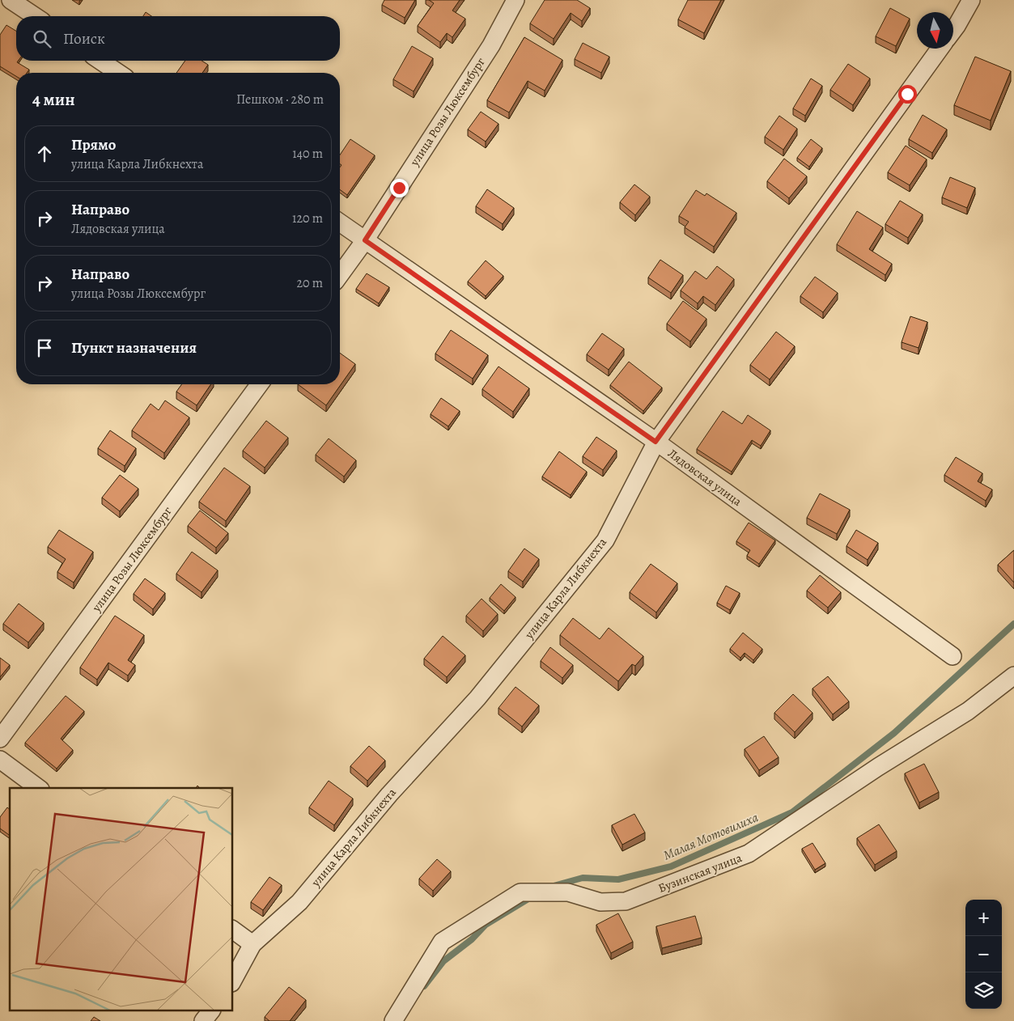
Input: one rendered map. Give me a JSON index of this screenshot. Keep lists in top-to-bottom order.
{
  "streets": {
    "street": [
      "улица Розы Люксембург",
      "Лядовская улица",
      "улица Карла Либкнехта",
      "Бузинская улица"
    ]
  },
  "crossings": [
    ["улица Розы Люксембург", "Лядовская улица"],
    ["Лядовская улица", "улица Карла Либкнехта"]
  ],
  "water": ["Малая Мотовилиха"],
  "north": "bottom",
  "page": {
    "search": "Поиск",
    "heading": ["4 мин", "Пешком · 280 m"],
    "list": [
      ["Прямо", "улица Карла Либкнехта", "140 m"],
      ["Направо", "Лядовская улица", "120 m"],
      ["Направо", "улица Розы Люксембург", "20 m"],
      "Пункт назначения"
    ],
    "map_buttons": ["+", "−"]
  }
}
